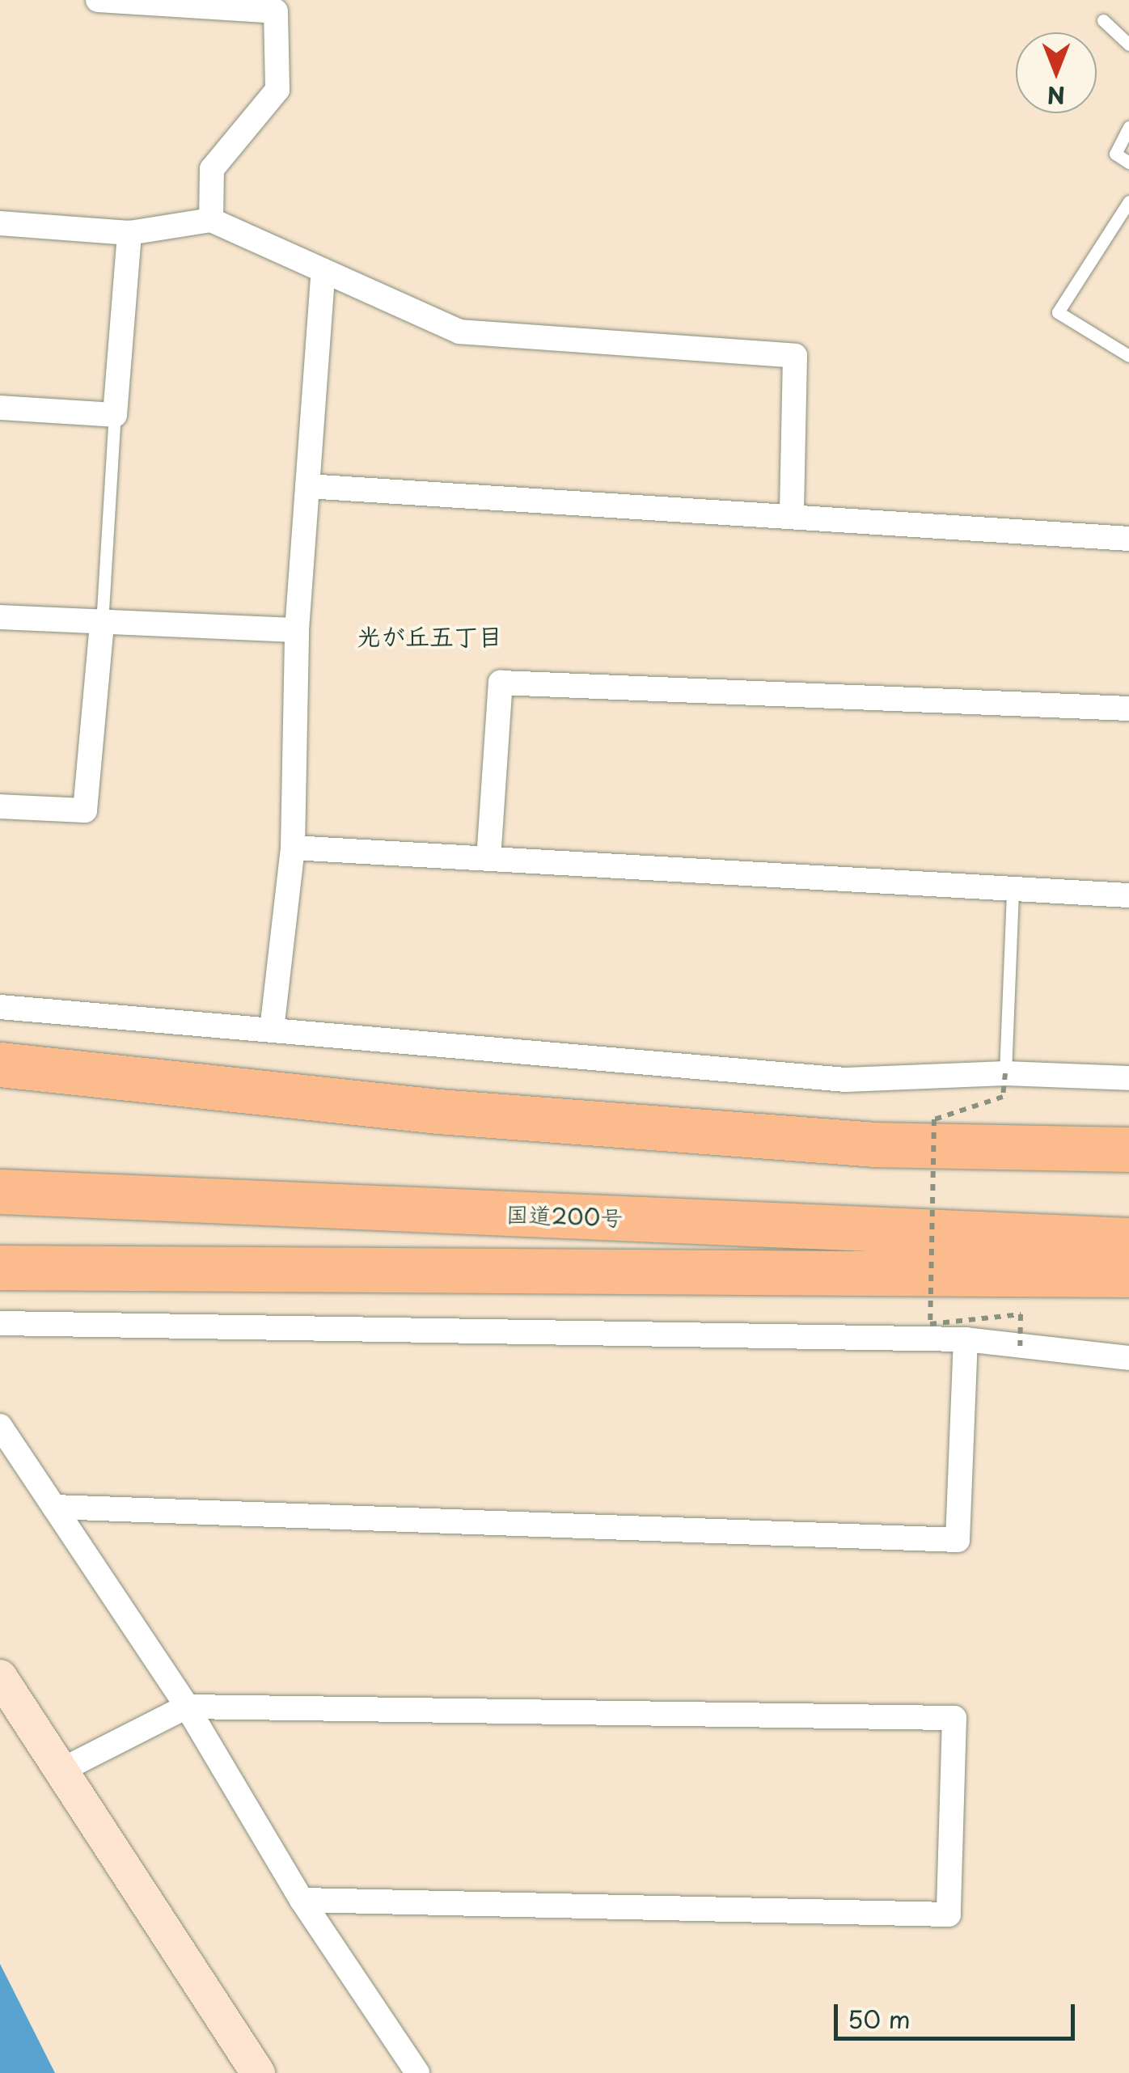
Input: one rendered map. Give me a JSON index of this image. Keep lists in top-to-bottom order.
{
  "streets": {
    "highway": ["国道200号"]
  },
  "districts": ["光が丘五丁目"],
  "scale_bar": "50 m",
  "north": "bottom"
}
